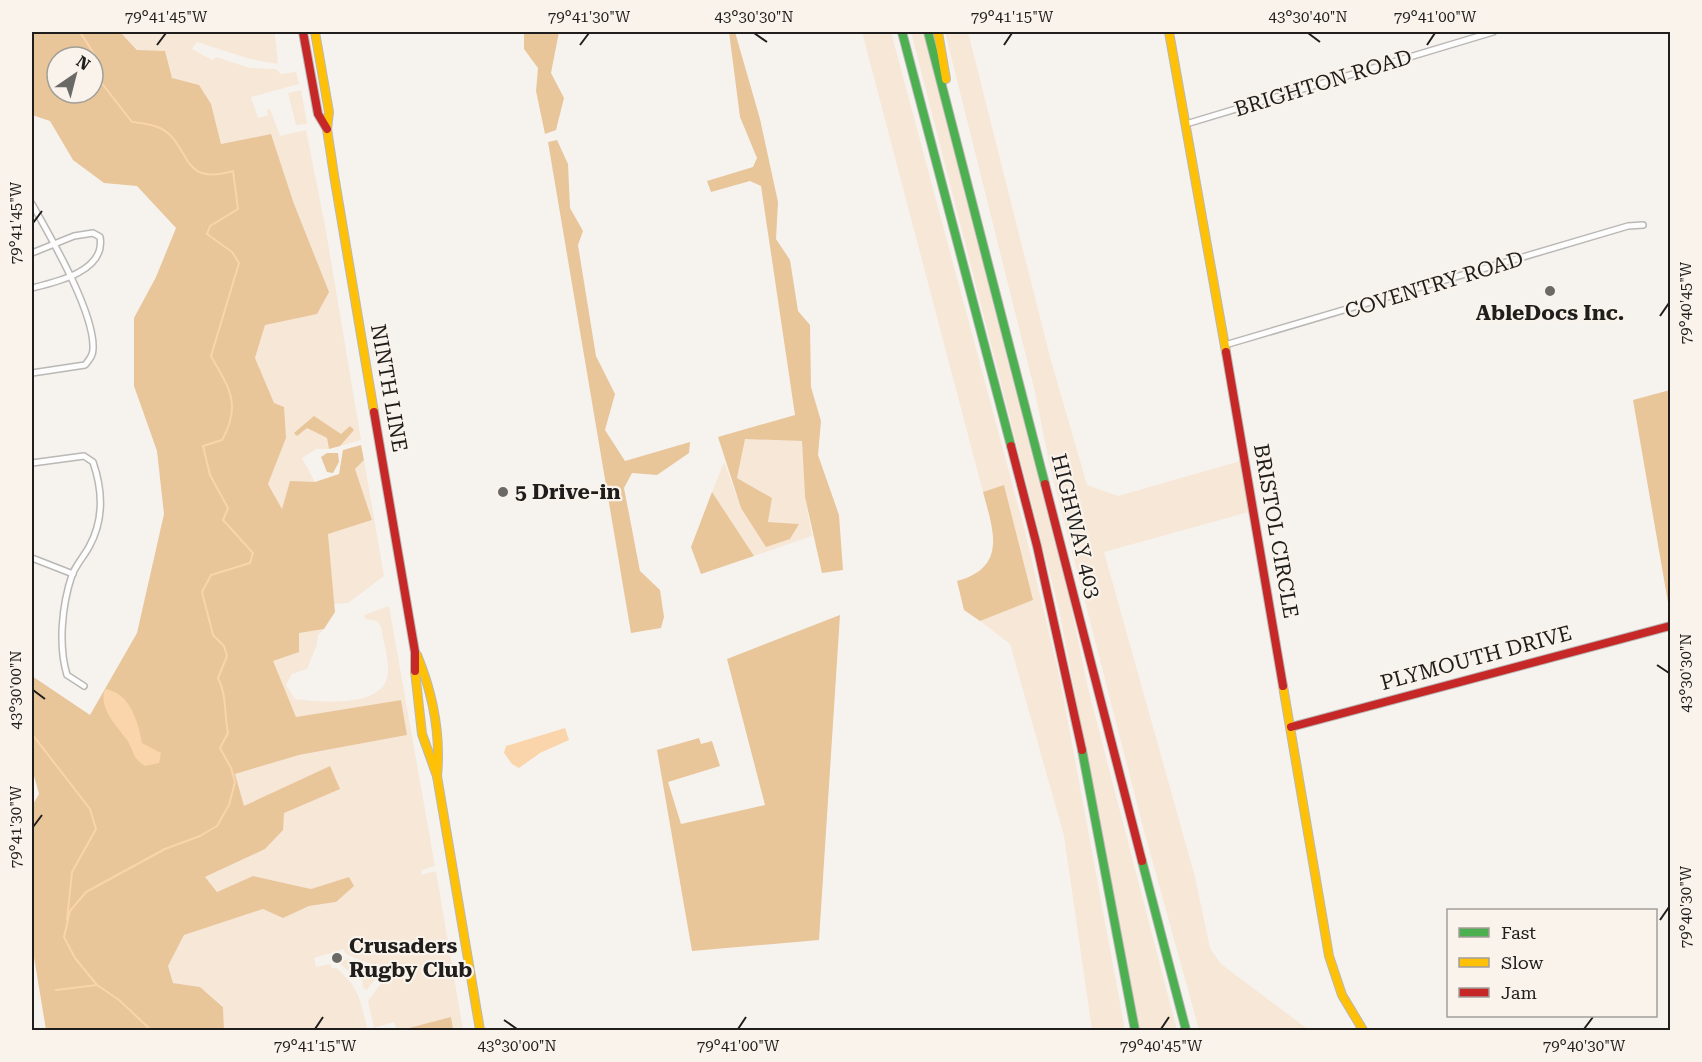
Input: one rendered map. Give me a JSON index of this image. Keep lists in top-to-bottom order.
{
  "streets": {
    "main road": [
      "NINTH LINE",
      "HIGHWAY 403",
      "BRISTOL CIRCLE",
      "PLYMOUTH DRIVE"
    ],
    "street": ["BRIGHTON ROAD", "COVENTRY ROAD"]
  },
  "crossings": [
    ["BRIGHTON ROAD", "BRISTOL CIRCLE"],
    ["COVENTRY ROAD", "BRISTOL CIRCLE"],
    ["BRISTOL CIRCLE", "PLYMOUTH DRIVE"]
  ],
  "places": ["AbleDocs Inc.", "5 Drive-in", "Crusaders Rugby Club"],
  "legend": ["Fast", "Slow", "Jam"],
  "north": "top right",
  "coordinates": [
    "79°41'45\"W",
    "79°41'30\"W",
    "43°30'30\"N",
    "79°41'15\"W",
    "43°30'40\"N",
    "79°41'00\"W",
    "79°40'45\"W",
    "43°30'00\"N",
    "79°40'30\"W"
  ]
}
